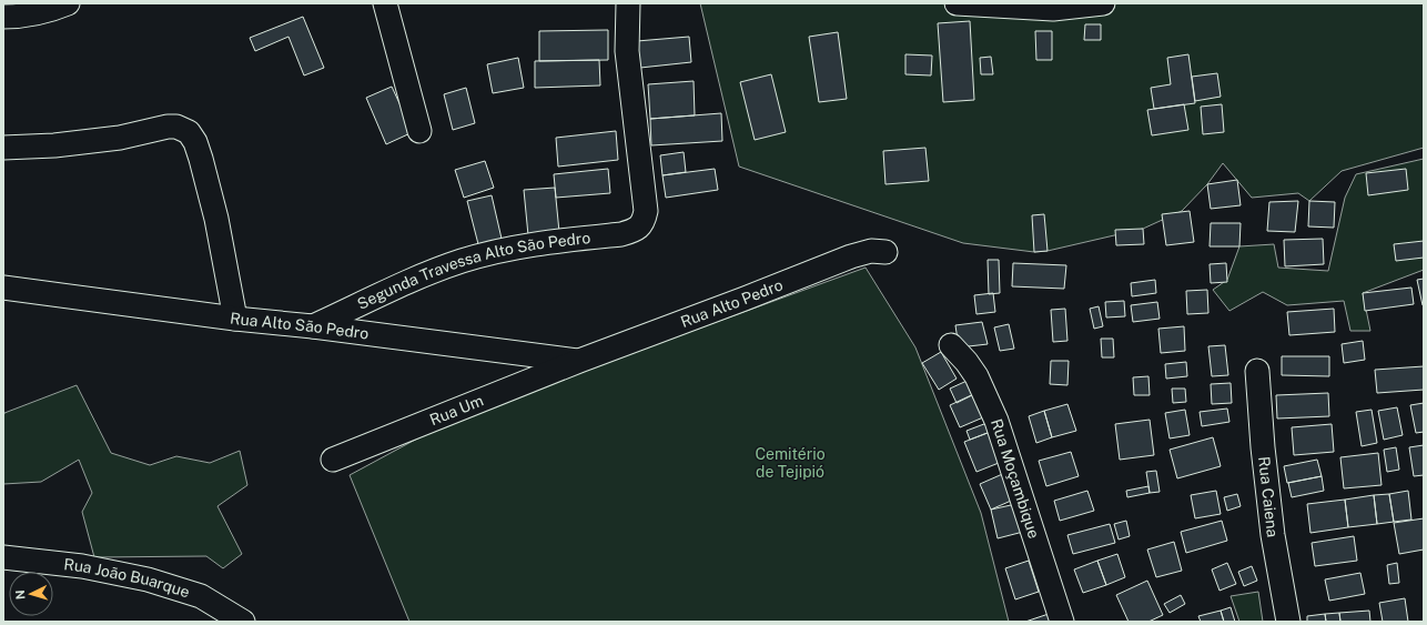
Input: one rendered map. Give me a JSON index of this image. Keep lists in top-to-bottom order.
{
  "streets": {
    "street": [
      "Segunda Travessa Alto São Pedro",
      "Rua Alto Pedro",
      "Rua Alto São Pedro",
      "Rua Um",
      "Rua Moçambique",
      "Rua Caiena",
      "Rua João Buarque"
    ]
  },
  "crossings": [
    ["Segunda Travessa Alto São Pedro", "Rua Alto São Pedro"],
    ["Rua Alto Pedro", "Rua Alto São Pedro"],
    ["Rua Alto Pedro", "Rua Um"],
    ["Rua Alto São Pedro", "Rua Um"]
  ],
  "parks": ["Cemitério de Tejipió"],
  "north": "left"
}
